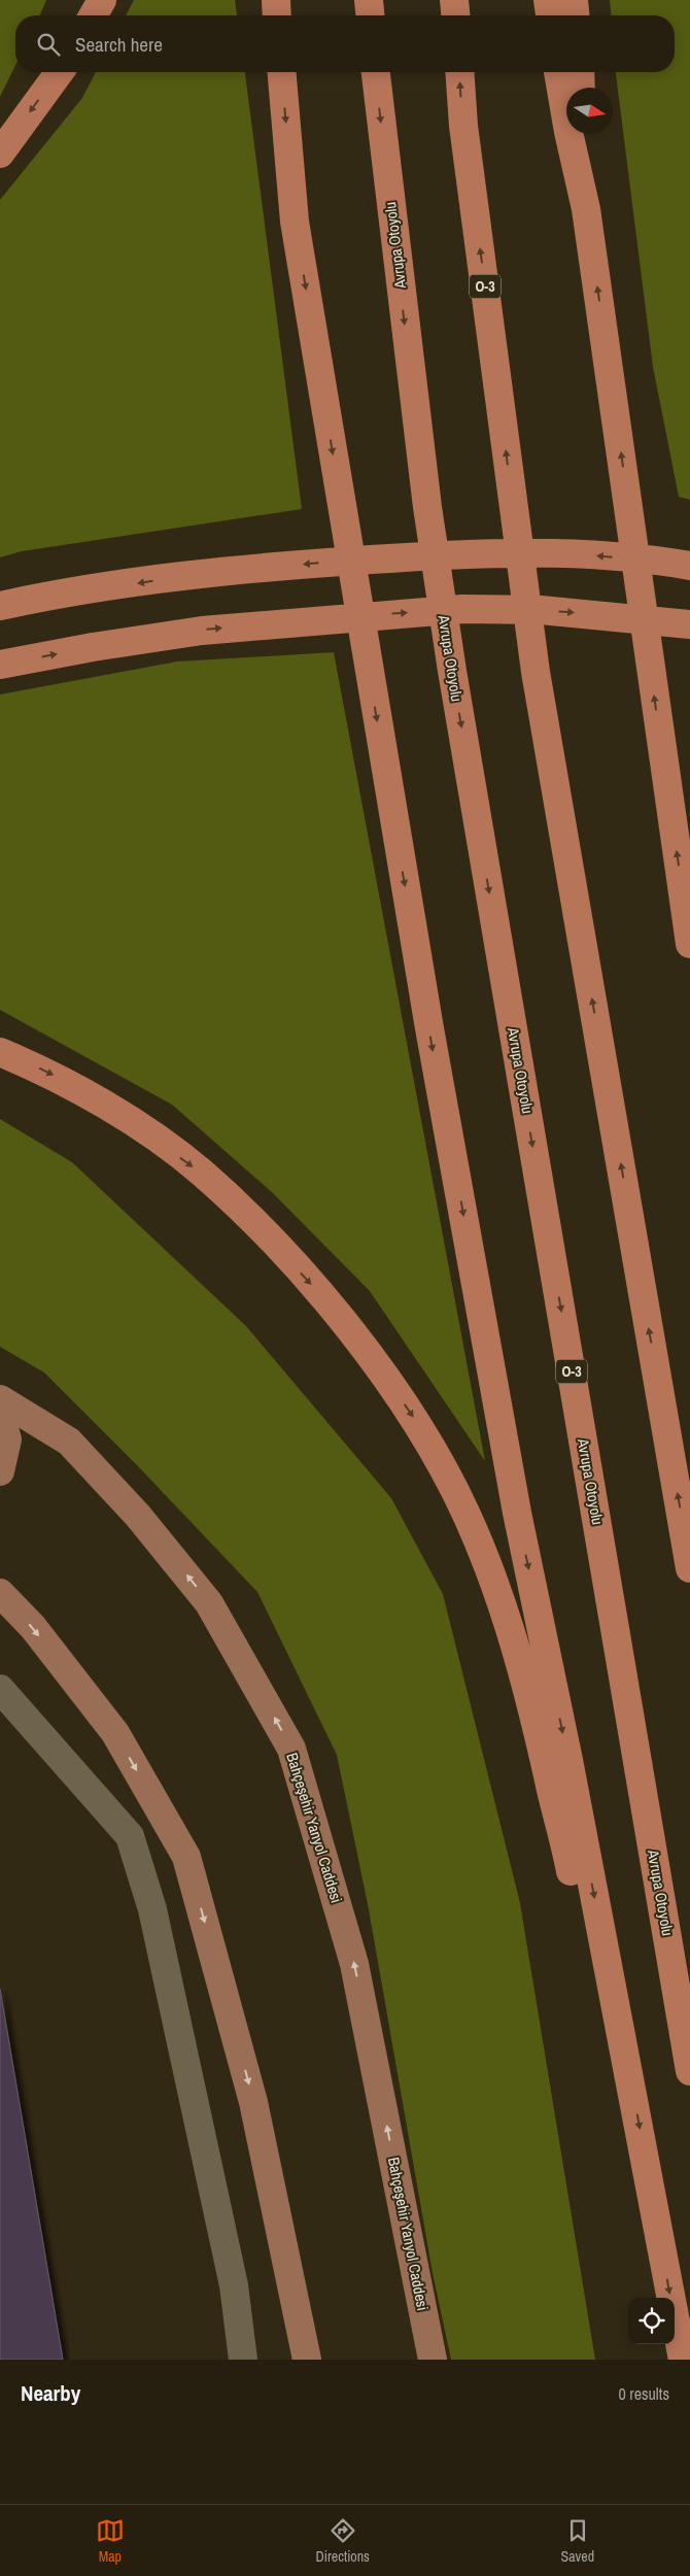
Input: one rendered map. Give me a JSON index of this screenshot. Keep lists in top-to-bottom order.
{
  "streets": {
    "highway": ["Avrupa Otoyolu", "O-3"],
    "main road": ["Bahçeşehir Yanyol Caddesi"]
  },
  "north": "right",
  "page": {
    "search": "Search here",
    "heading": ["Nearby", "0 results"],
    "nav": ["Map", "Directions", "Saved"]
  }
}
